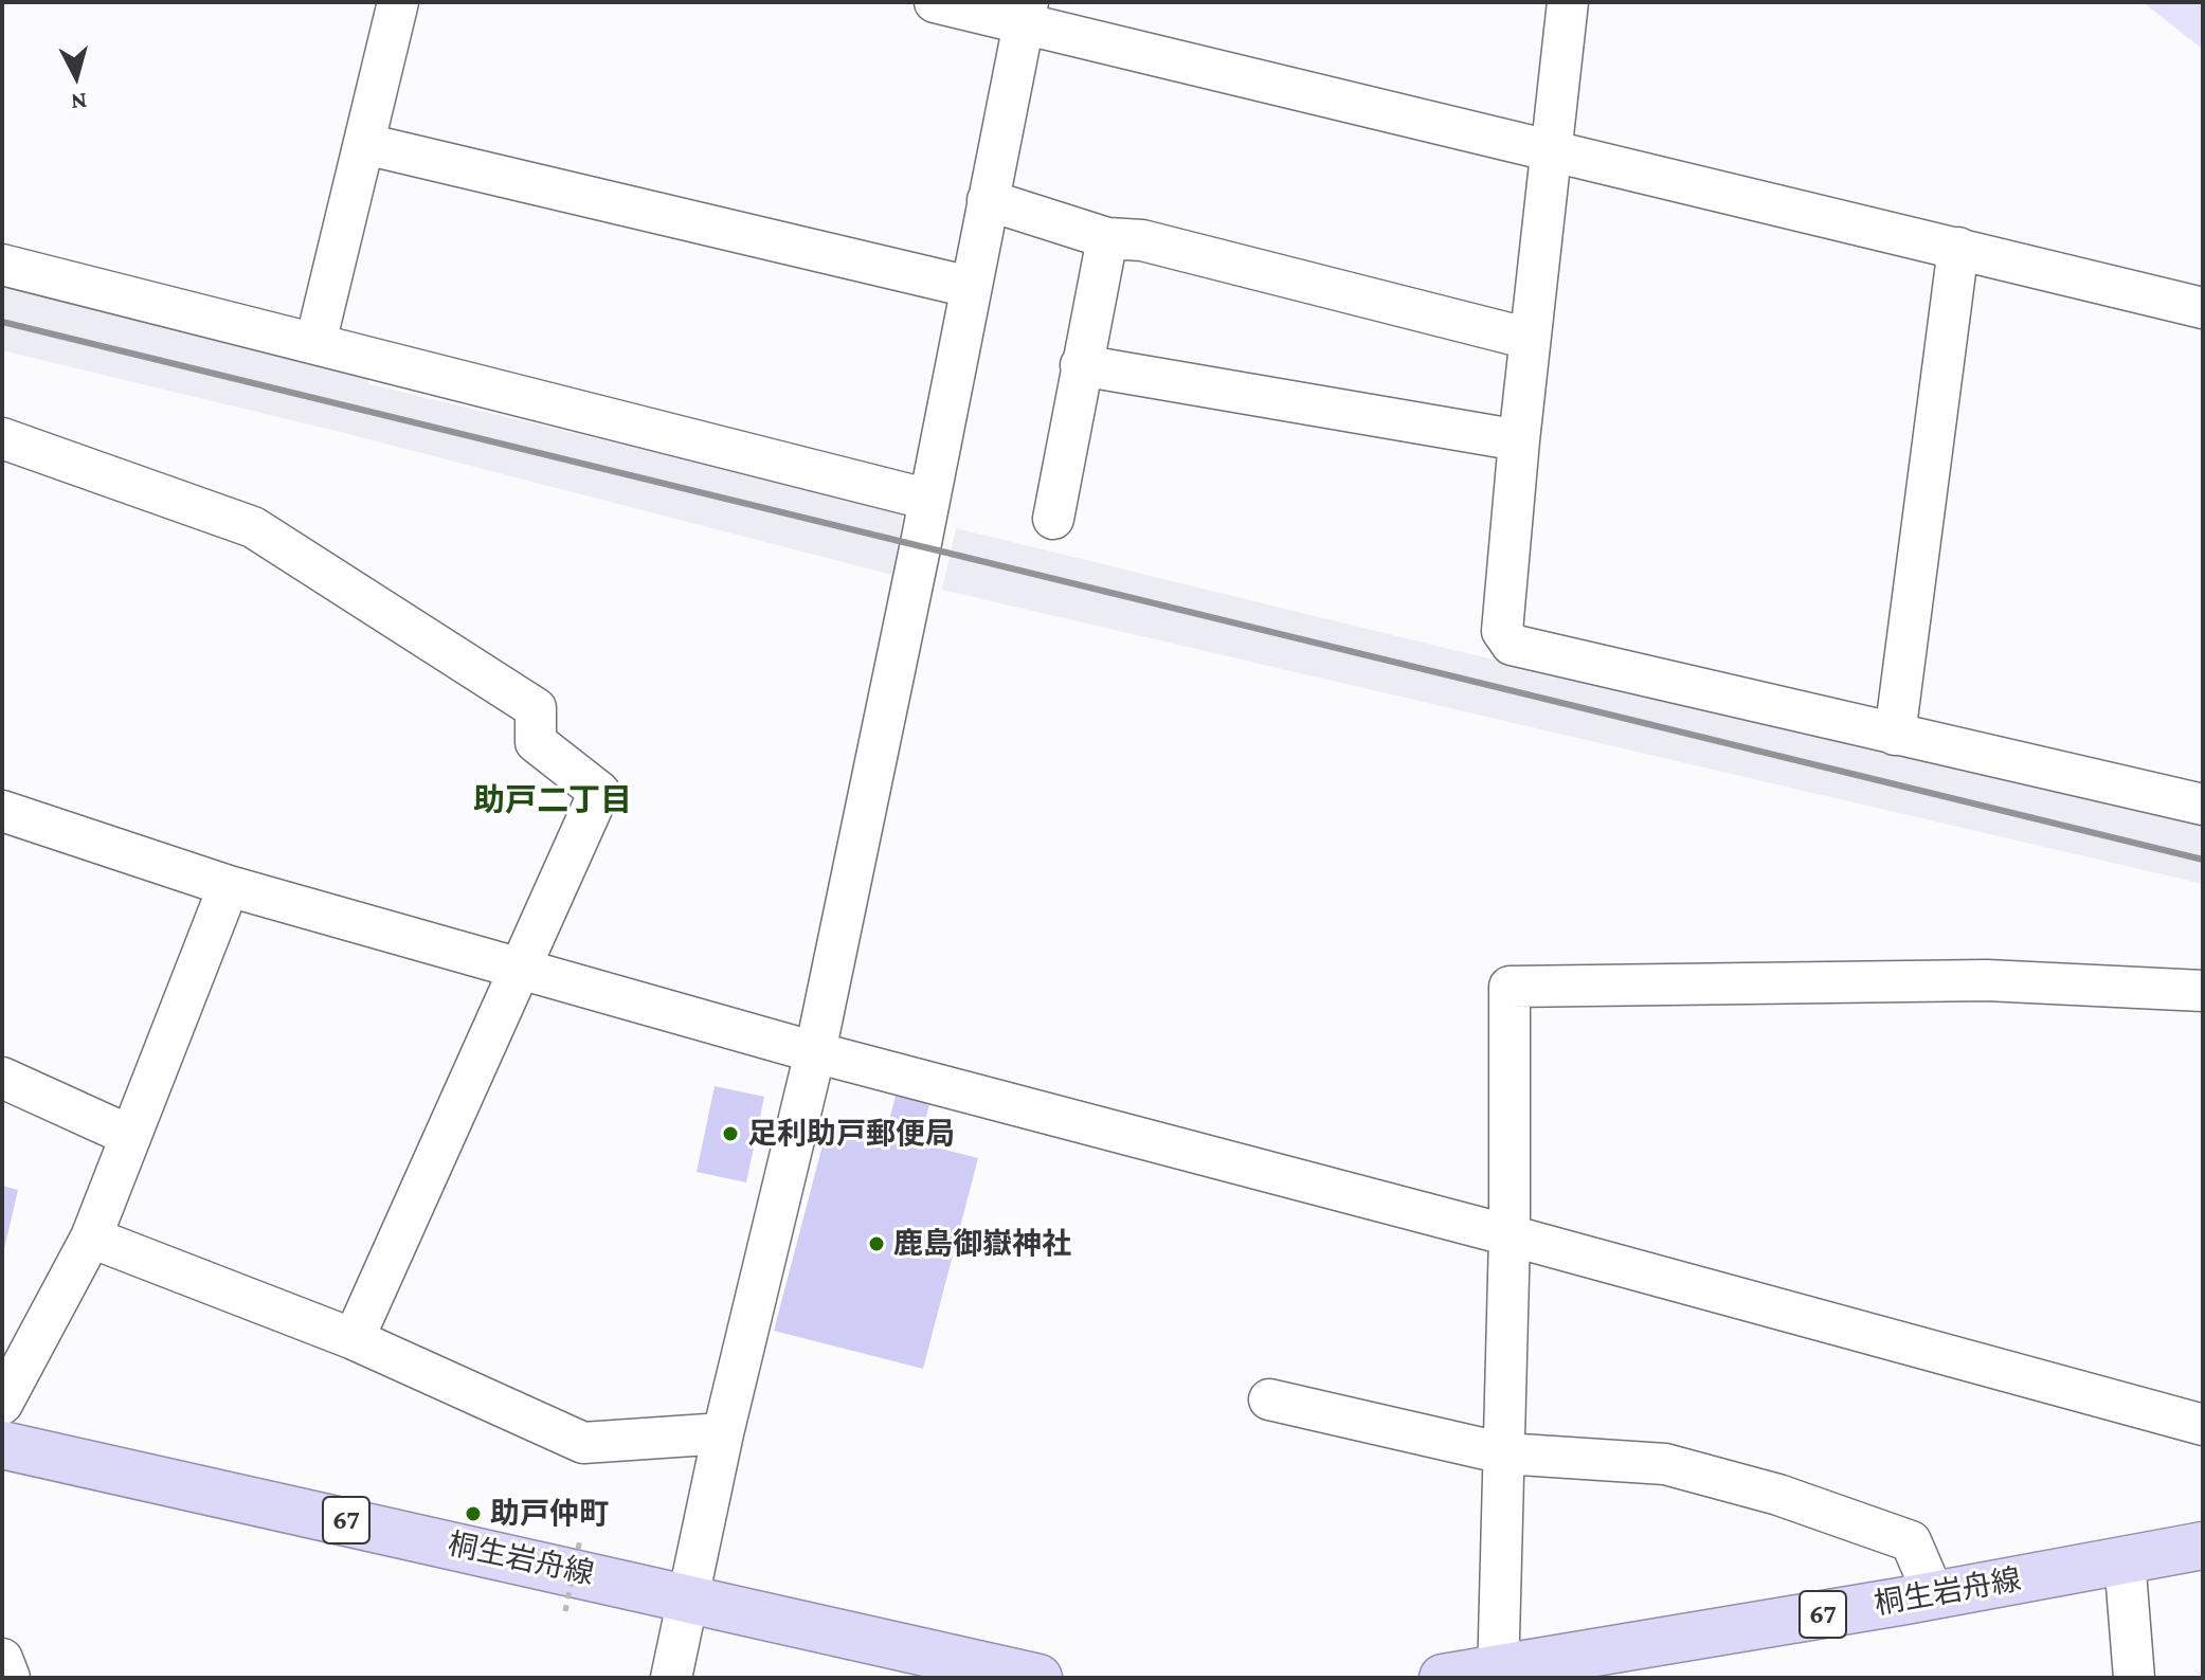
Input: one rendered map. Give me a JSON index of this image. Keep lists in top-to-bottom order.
{
  "streets": {
    "main road": ["67", "桐生岩舟線"]
  },
  "districts": ["助戸二丁目"],
  "places": ["足利助戸郵便局", "鹿島御嶽神社", "助戸仲町"],
  "north": "bottom"
}
